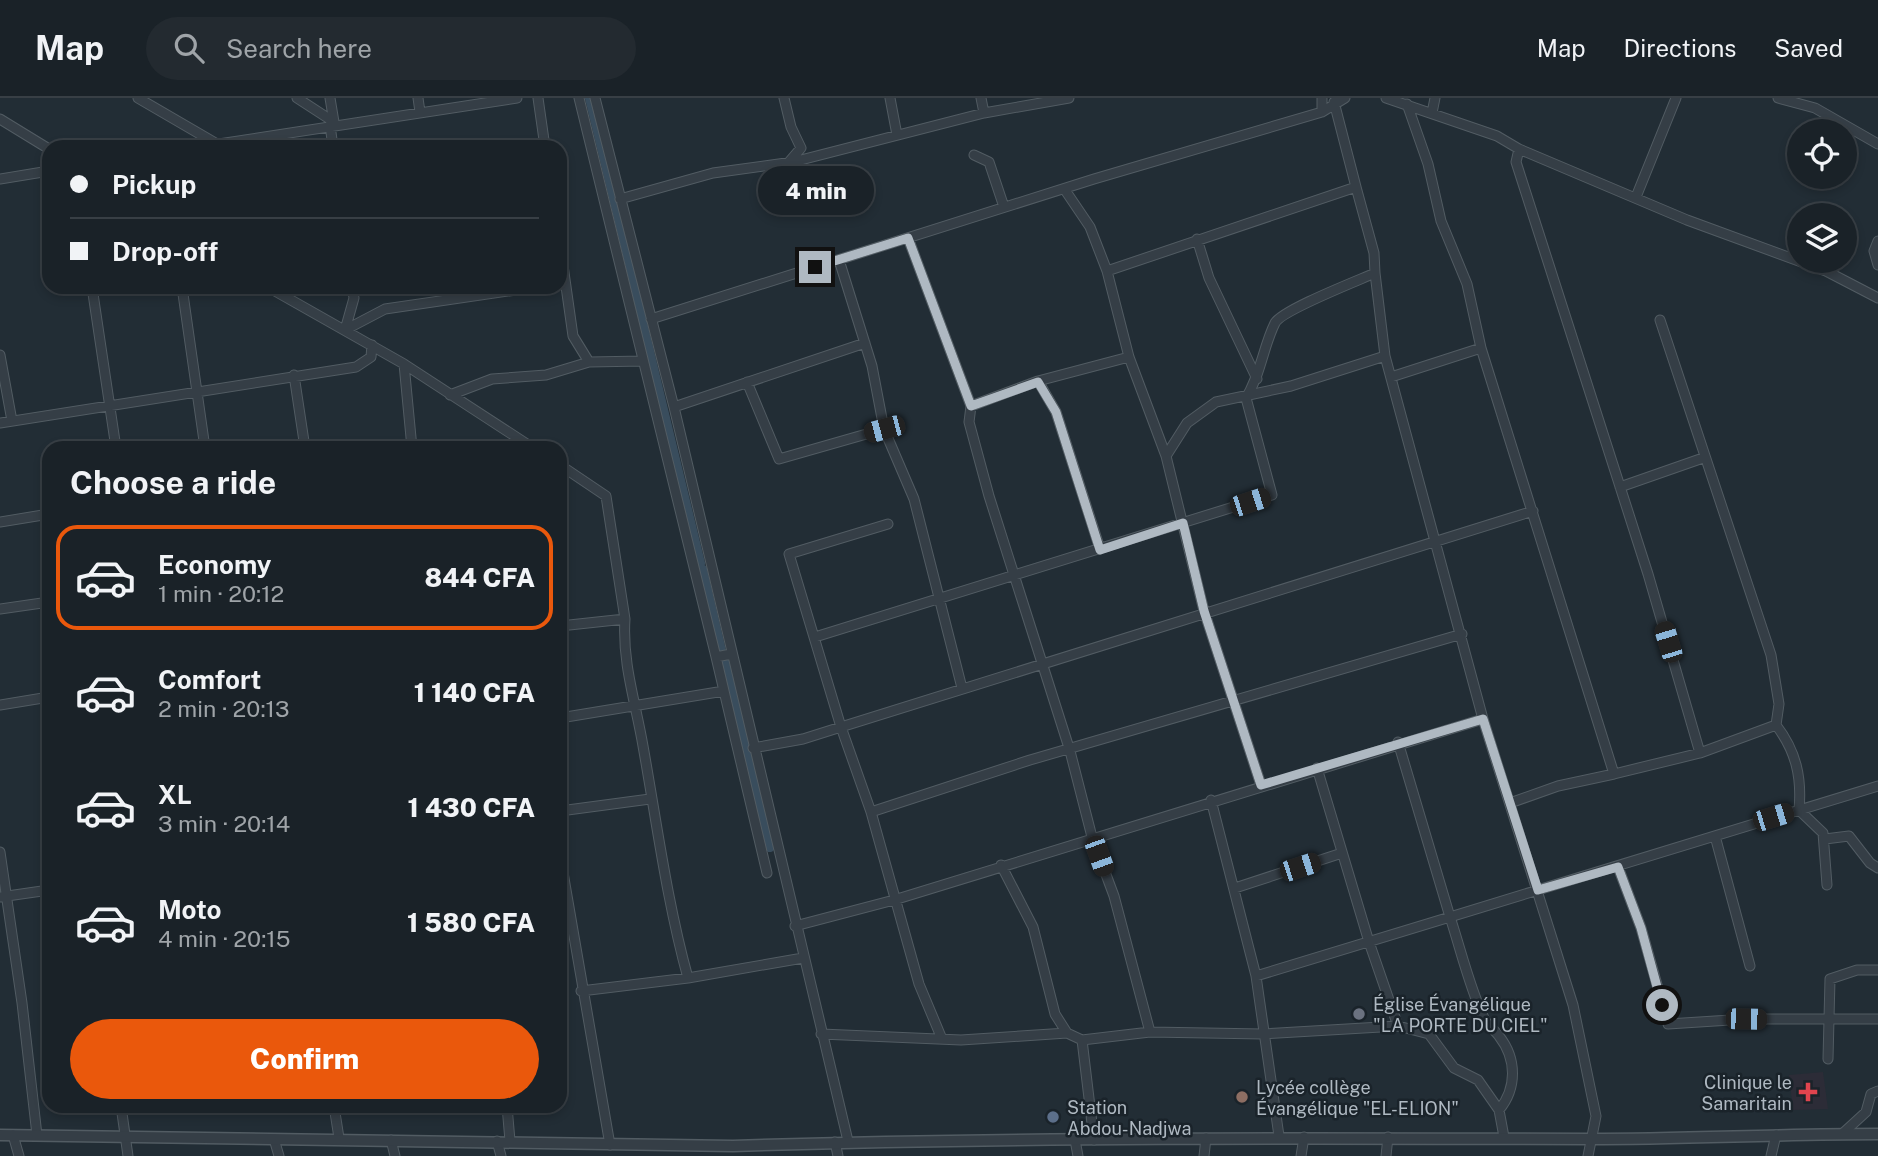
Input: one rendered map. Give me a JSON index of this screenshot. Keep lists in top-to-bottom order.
{
  "places": {
    "other": ["Église Évangélique \"LA PORTE DU CIEL\"", "Lycée collège Évangélique \"EL-ELION\"", "Station Abdou-Nadjwa"],
    "health": ["Clinique le Samaritain"]
  },
  "page": {
    "header": "Map",
    "search": "Search here",
    "nav": ["Map", "Directions", "Saved"],
    "banner": ["Pickup", "Drop-off"],
    "bubble": "4 min",
    "heading": "Choose a ride",
    "list": [
      {
        "name": "Economy",
        "note": "1 min · 20:12",
        "value": "844 CFA"
      },
      {
        "name": "Comfort",
        "note": "2 min · 20:13",
        "value": "1 140 CFA"
      },
      {
        "name": "XL",
        "note": "3 min · 20:14",
        "value": "1 430 CFA"
      },
      {
        "name": "Moto",
        "note": "4 min · 20:15",
        "value": "1 580 CFA"
      }
    ],
    "buttons": "Confirm"
  }
}
